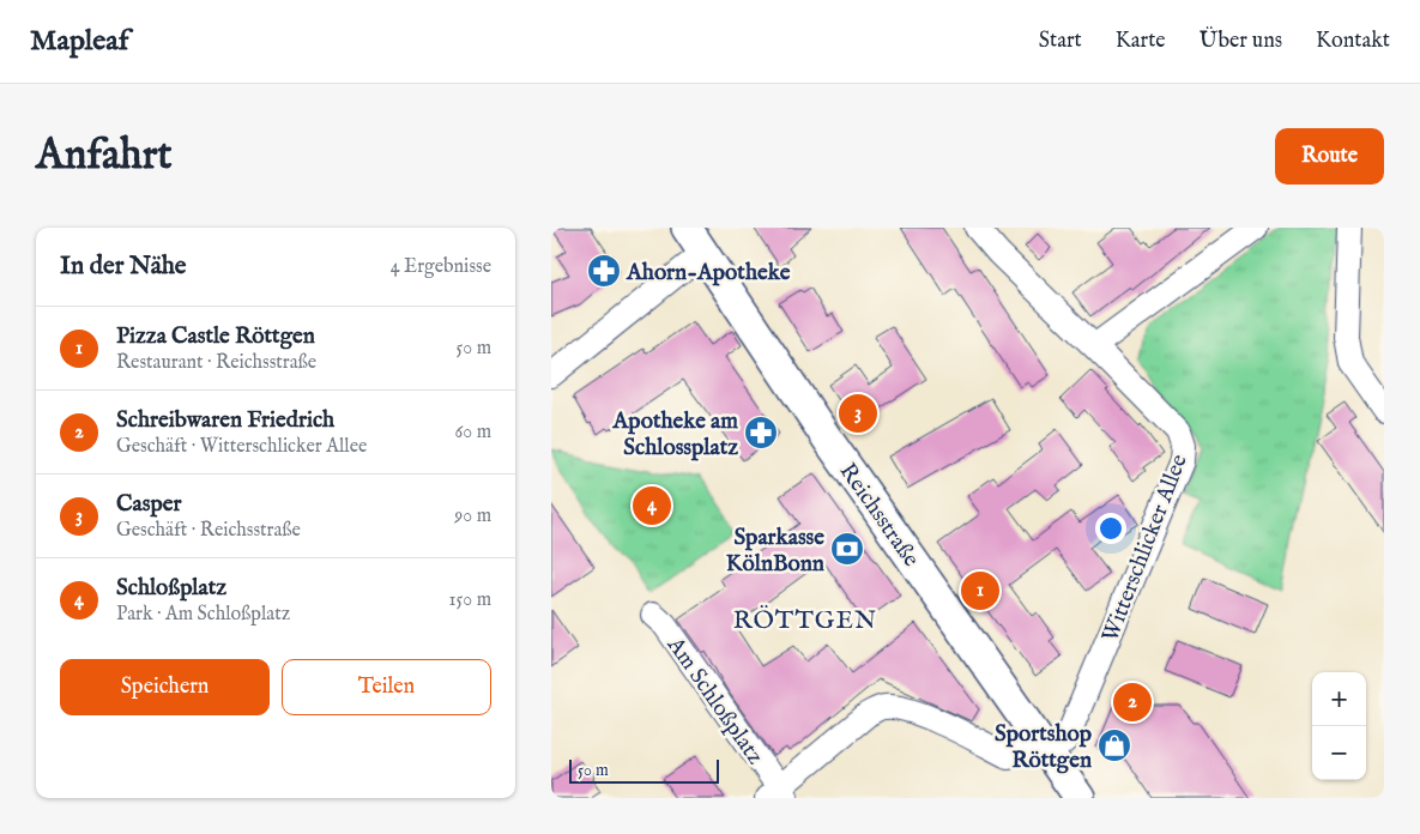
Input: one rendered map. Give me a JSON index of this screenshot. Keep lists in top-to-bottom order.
{
  "streets": {
    "main road": ["Reichsstraße"],
    "street": ["Witterschlicker Allee", "Am Schloßplatz"]
  },
  "crossings": [
    ["Reichsstraße", "Witterschlicker Allee"],
    ["Reichsstraße", "Am Schloßplatz"],
    ["Witterschlicker Allee", "Am Schloßplatz"]
  ],
  "districts": ["RÖTTGEN"],
  "places": {
    "pharmacy": ["Ahorn-Apotheke", "Apotheke am Schlossplatz"],
    "bank": ["Sparkasse KölnBonn"],
    "shop": ["Sportshop Röttgen"]
  },
  "scale_bar": "50 m",
  "page": {
    "header": "Mapleaf",
    "nav": [
      "Start",
      "Karte",
      "Über uns",
      "Kontakt"
    ],
    "buttons": [
      "Route",
      ["Speichern", "Teilen"]
    ],
    "title": "Anfahrt",
    "heading": ["In der Nähe", "4 Ergebnisse"],
    "list": [
      {
        "mark": "1",
        "name": "Pizza Castle Röttgen",
        "note": "Restaurant · Reichsstraße",
        "value": "50 m"
      },
      {
        "mark": "2",
        "name": "Schreibwaren Friedrich",
        "note": "Geschäft · Witterschlicker Allee",
        "value": "60 m"
      },
      {
        "mark": "3",
        "name": "Casper",
        "note": "Geschäft · Reichsstraße",
        "value": "90 m"
      },
      {
        "mark": "4",
        "name": "Schloßplatz",
        "note": "Park · Am Schloßplatz",
        "value": "150 m"
      }
    ],
    "pins": [
      "3",
      "4",
      "1",
      "2"
    ],
    "map_buttons": ["+", "−"],
    "scale": "50 m"
  }
}
